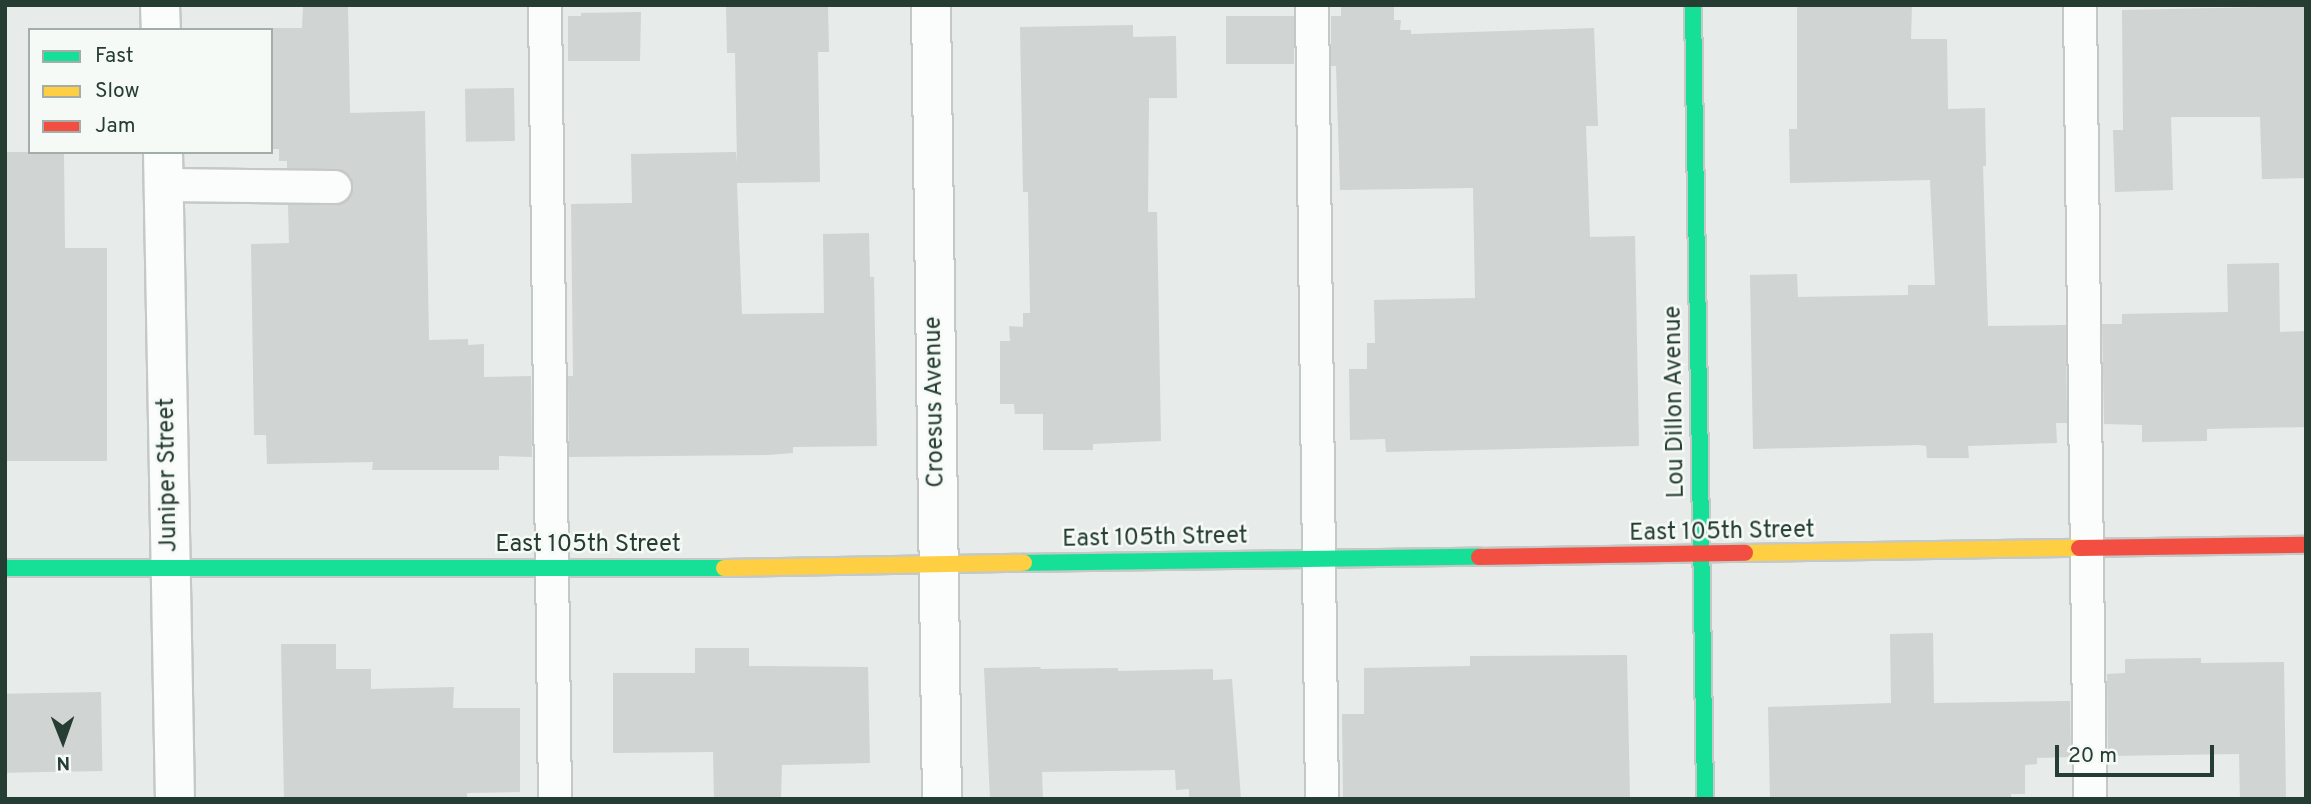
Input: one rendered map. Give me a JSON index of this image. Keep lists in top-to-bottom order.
{
  "streets": {
    "street": [
      "Croesus Avenue",
      "Lou Dillon Avenue",
      "Juniper Street",
      "East 105th Street"
    ]
  },
  "crossings": [
    ["Croesus Avenue", "East 105th Street"],
    ["Lou Dillon Avenue", "East 105th Street"],
    ["Juniper Street", "East 105th Street"]
  ],
  "legend": ["Fast", "Slow", "Jam"],
  "scale_bar": "20 m",
  "north": "bottom"
}
